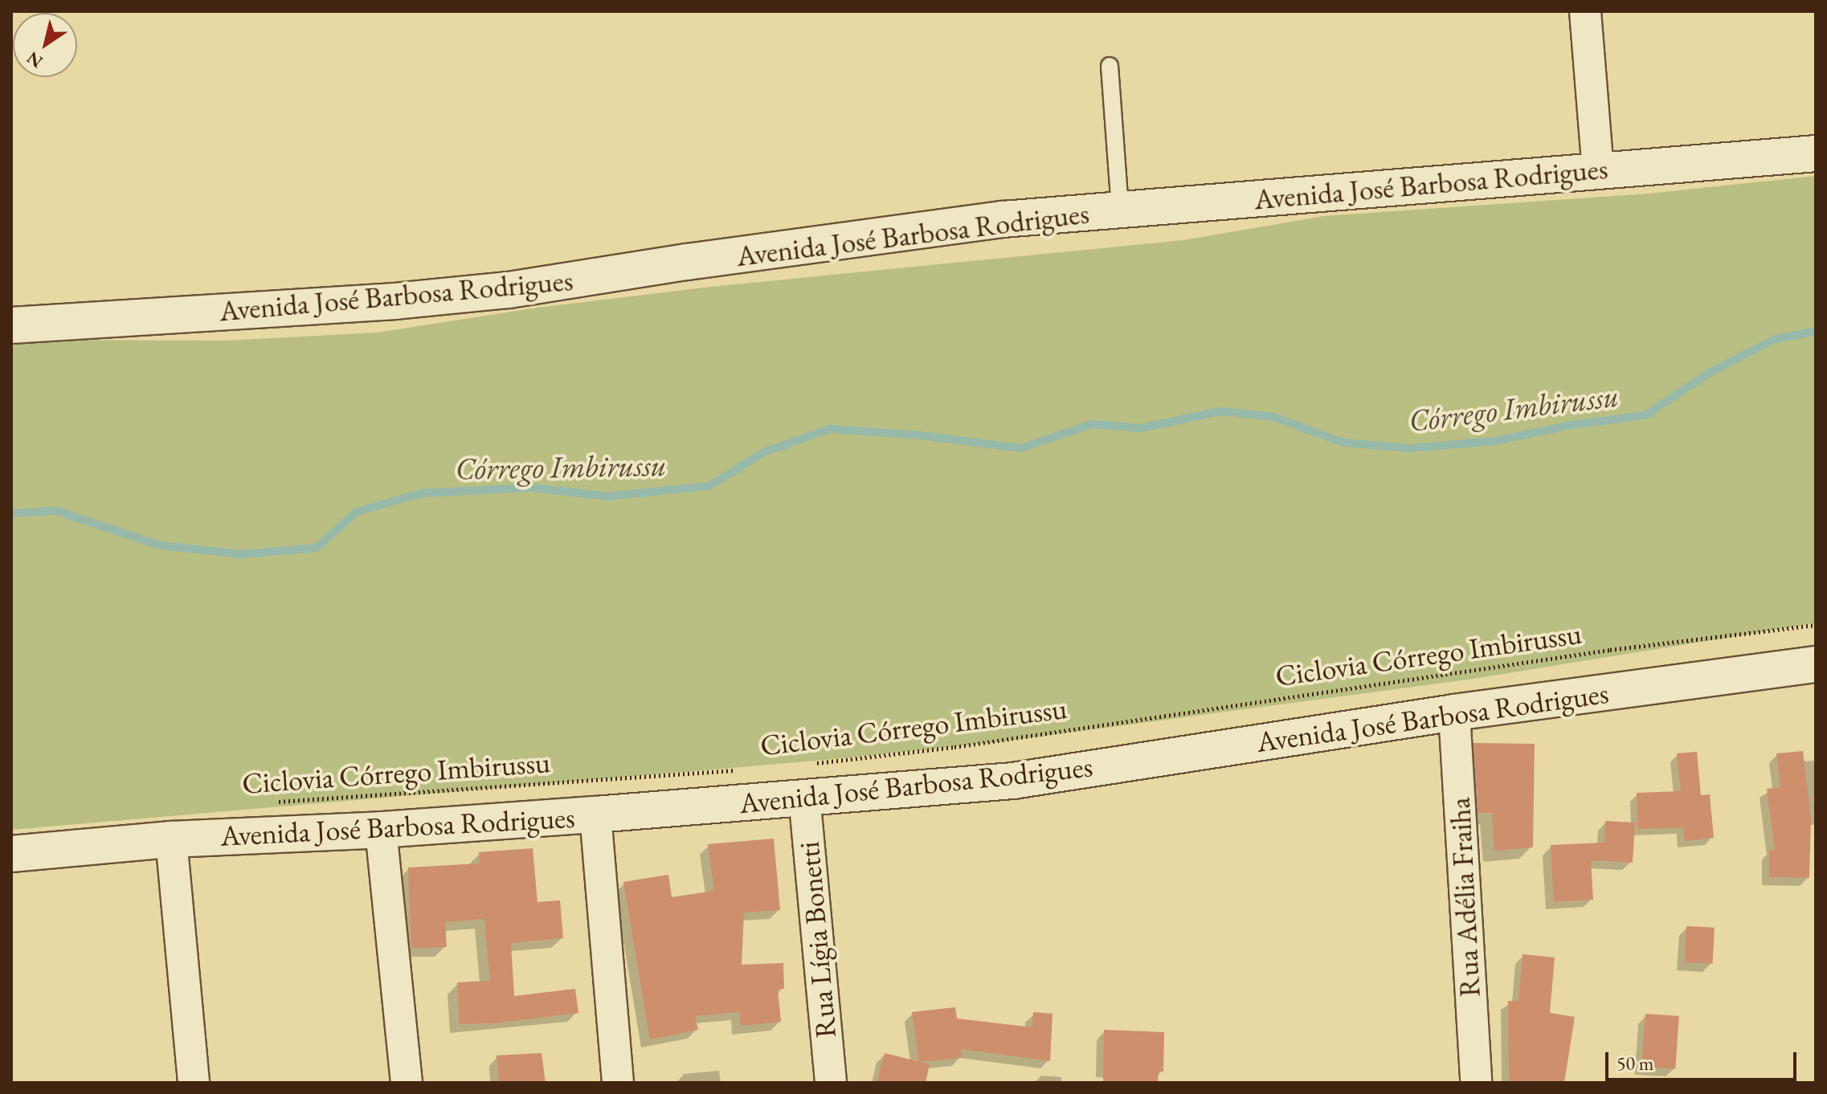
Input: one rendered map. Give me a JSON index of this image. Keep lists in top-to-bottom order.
{
  "streets": {
    "main road": ["Avenida José Barbosa Rodrigues"],
    "street": ["Rua Adélia Fraiha", "Rua Lígia Bonetti"],
    "path": ["Ciclovia Córrego Imbirussu"]
  },
  "crossings": [
    ["Avenida José Barbosa Rodrigues", "Ciclovia Córrego Imbirussu"],
    ["Avenida José Barbosa Rodrigues", "Rua Adélia Fraiha"],
    ["Avenida José Barbosa Rodrigues", "Rua Lígia Bonetti"],
    ["Ciclovia Córrego Imbirussu", "Rua Lígia Bonetti"]
  ],
  "water": ["Córrego Imbirussu"],
  "scale_bar": "50 m",
  "north": "bottom left"
}
